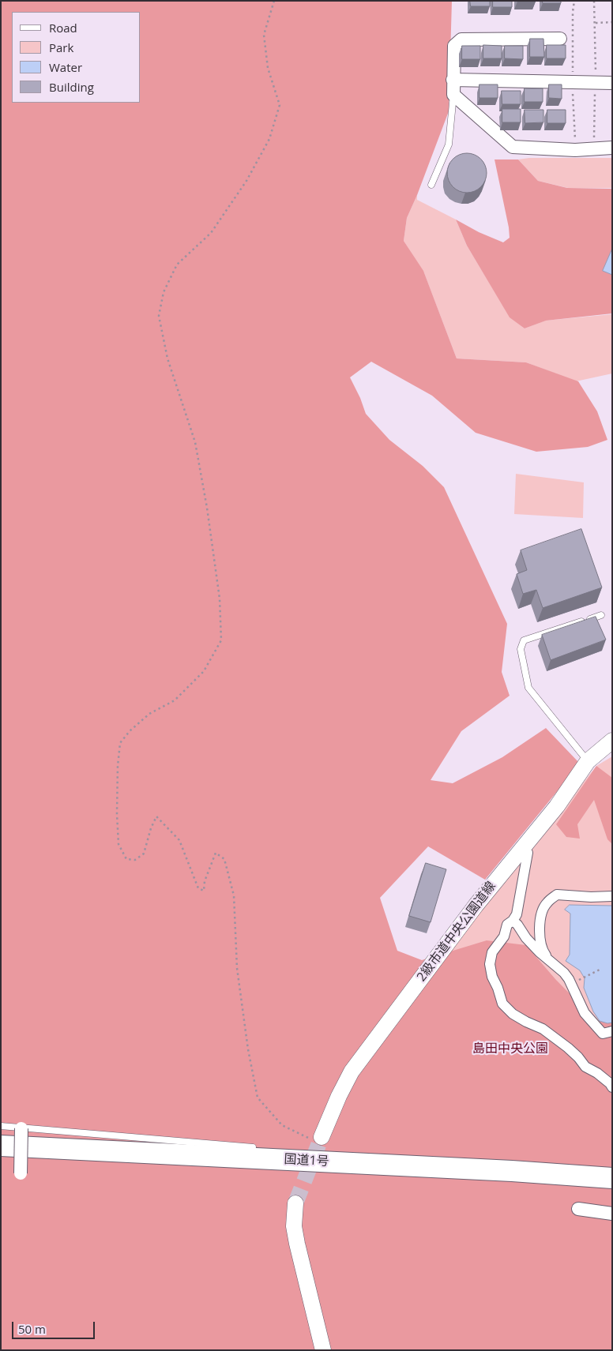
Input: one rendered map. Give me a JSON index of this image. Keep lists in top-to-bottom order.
{
  "streets": {
    "highway": ["国道1号"],
    "street": ["2級市道中央公園道線"]
  },
  "parks": ["島田中央公園"],
  "legend": [
    "Road",
    "Park",
    "Water",
    "Building"
  ],
  "scale_bar": "50 m"
}
